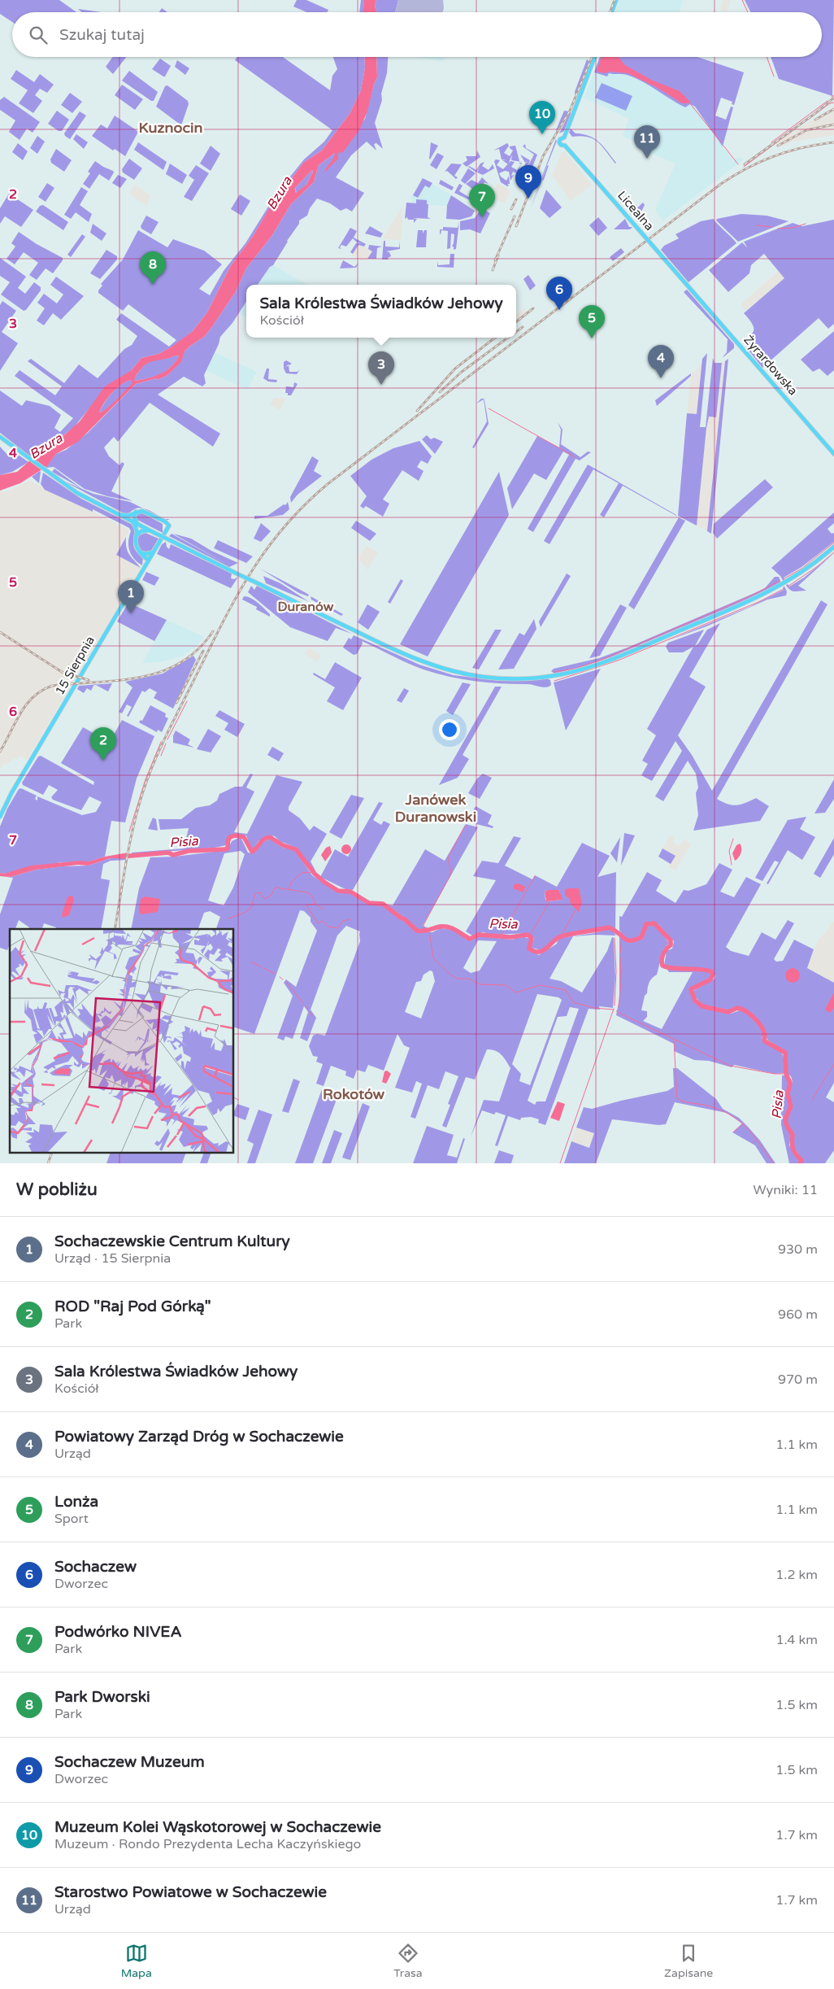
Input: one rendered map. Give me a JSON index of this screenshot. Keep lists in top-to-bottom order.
{
  "streets": {
    "main road": ["Licealna", "Żyrardowska", "15 Sierpnia"]
  },
  "crossings": [
    ["Licealna", "Żyrardowska"]
  ],
  "districts": [
    "Kuznocin",
    "Duranów",
    "Janówek Duranowski",
    "Rokotów"
  ],
  "water": ["Bzura", "Pisia"],
  "page": {
    "search": "Szukaj tutaj",
    "pins": [
      "10",
      "11",
      "9",
      "7",
      "8",
      "6",
      "5",
      "4",
      "3",
      "1",
      "2"
    ],
    "popup": ["Sala Królestwa Świadków Jehowy", "Kościół"],
    "heading": ["W pobliżu", "Wyniki: 11"],
    "list": [
      {
        "mark": "1",
        "name": "Sochaczewskie Centrum Kultury",
        "note": "Urząd · 15 Sierpnia",
        "value": "930 m"
      },
      {
        "mark": "2",
        "name": "ROD \"Raj Pod Górką\"",
        "note": "Park",
        "value": "960 m"
      },
      {
        "mark": "3",
        "name": "Sala Królestwa Świadków Jehowy",
        "note": "Kościół",
        "value": "970 m"
      },
      {
        "mark": "4",
        "name": "Powiatowy Zarząd Dróg w Sochaczewie",
        "note": "Urząd",
        "value": "1.1 km"
      },
      {
        "mark": "5",
        "name": "Lonża",
        "note": "Sport",
        "value": "1.1 km"
      },
      {
        "mark": "6",
        "name": "Sochaczew",
        "note": "Dworzec",
        "value": "1.2 km"
      },
      {
        "mark": "7",
        "name": "Podwórko NIVEA",
        "note": "Park",
        "value": "1.4 km"
      },
      {
        "mark": "8",
        "name": "Park Dworski",
        "note": "Park",
        "value": "1.5 km"
      },
      {
        "mark": "9",
        "name": "Sochaczew Muzeum",
        "note": "Dworzec",
        "value": "1.5 km"
      },
      {
        "mark": "10",
        "name": "Muzeum Kolei Wąskotorowej w Sochaczewie",
        "note": "Muzeum · Rondo Prezydenta Lecha Kaczyńskiego",
        "value": "1.7 km"
      },
      {
        "mark": "11",
        "name": "Starostwo Powiatowe w Sochaczewie",
        "note": "Urząd",
        "value": "1.7 km"
      }
    ],
    "nav": ["Mapa", "Trasa", "Zapisane"]
  },
  "grid": {
    "rows": [
      "2",
      "3",
      "4",
      "5",
      "6",
      "7"
    ]
  }
}
